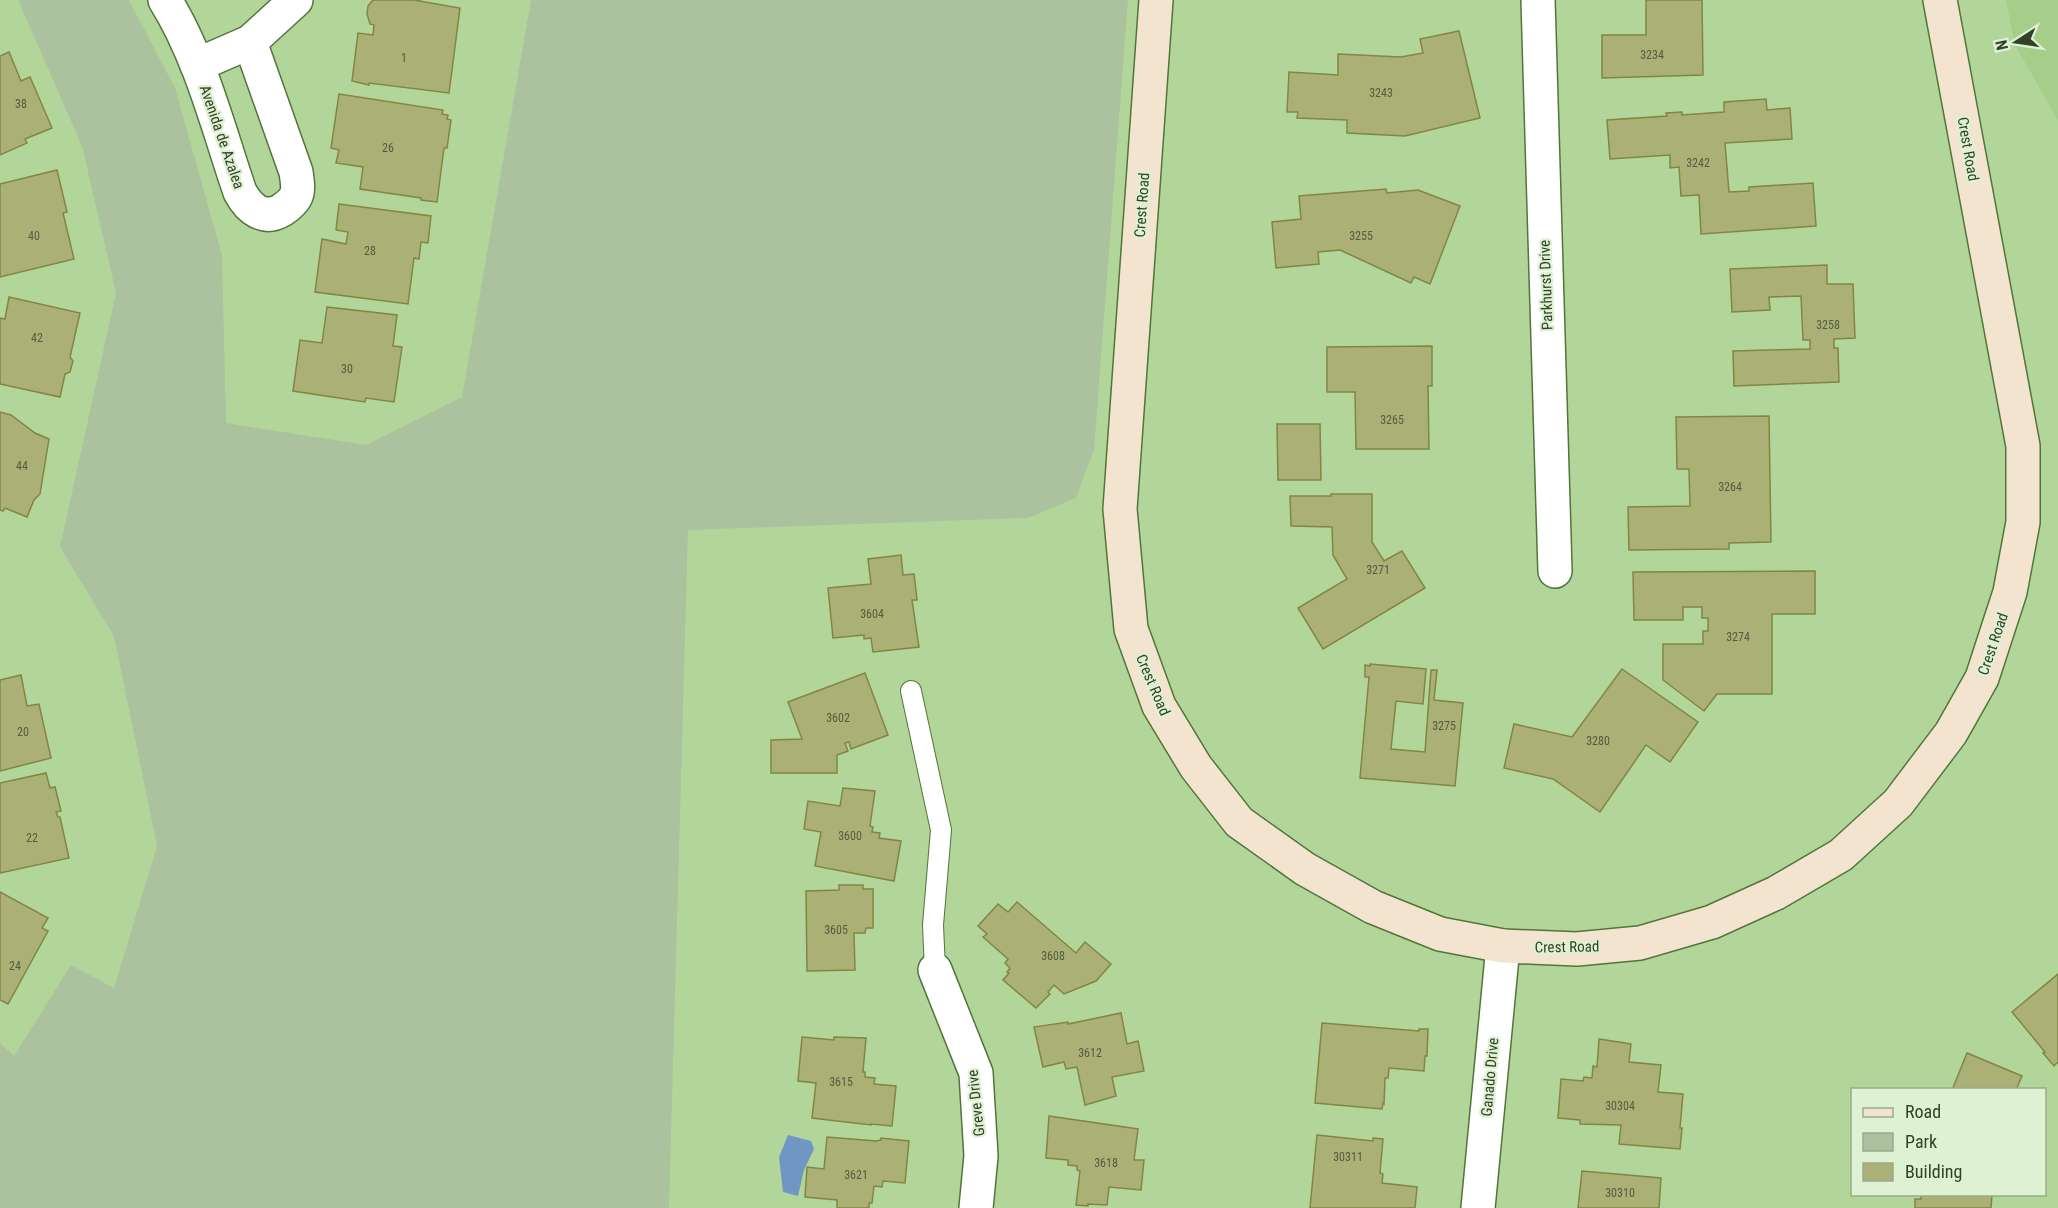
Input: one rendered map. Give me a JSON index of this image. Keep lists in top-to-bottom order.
{
  "streets": {
    "street": [
      "Avenida de Azalea",
      "Crest Road",
      "Parkhurst Drive",
      "Ganado Drive",
      "Greve Drive"
    ]
  },
  "crossings": [
    ["Crest Road", "Ganado Drive"]
  ],
  "house_numbers": [
    "3234",
    "1",
    "3243",
    "38",
    "26",
    "3242",
    "40",
    "3255",
    "28",
    "3258",
    "42",
    "30",
    "3265",
    "44",
    "3264",
    "3271",
    "3604",
    "3274",
    "3602",
    "3275",
    "20",
    "3280",
    "3600",
    "22",
    "3605",
    "3608",
    "24",
    "3612",
    "3615",
    "30304",
    "30311",
    "3618",
    "3621",
    "30310"
  ],
  "legend": ["Road", "Park", "Building"],
  "north": "left"
}
